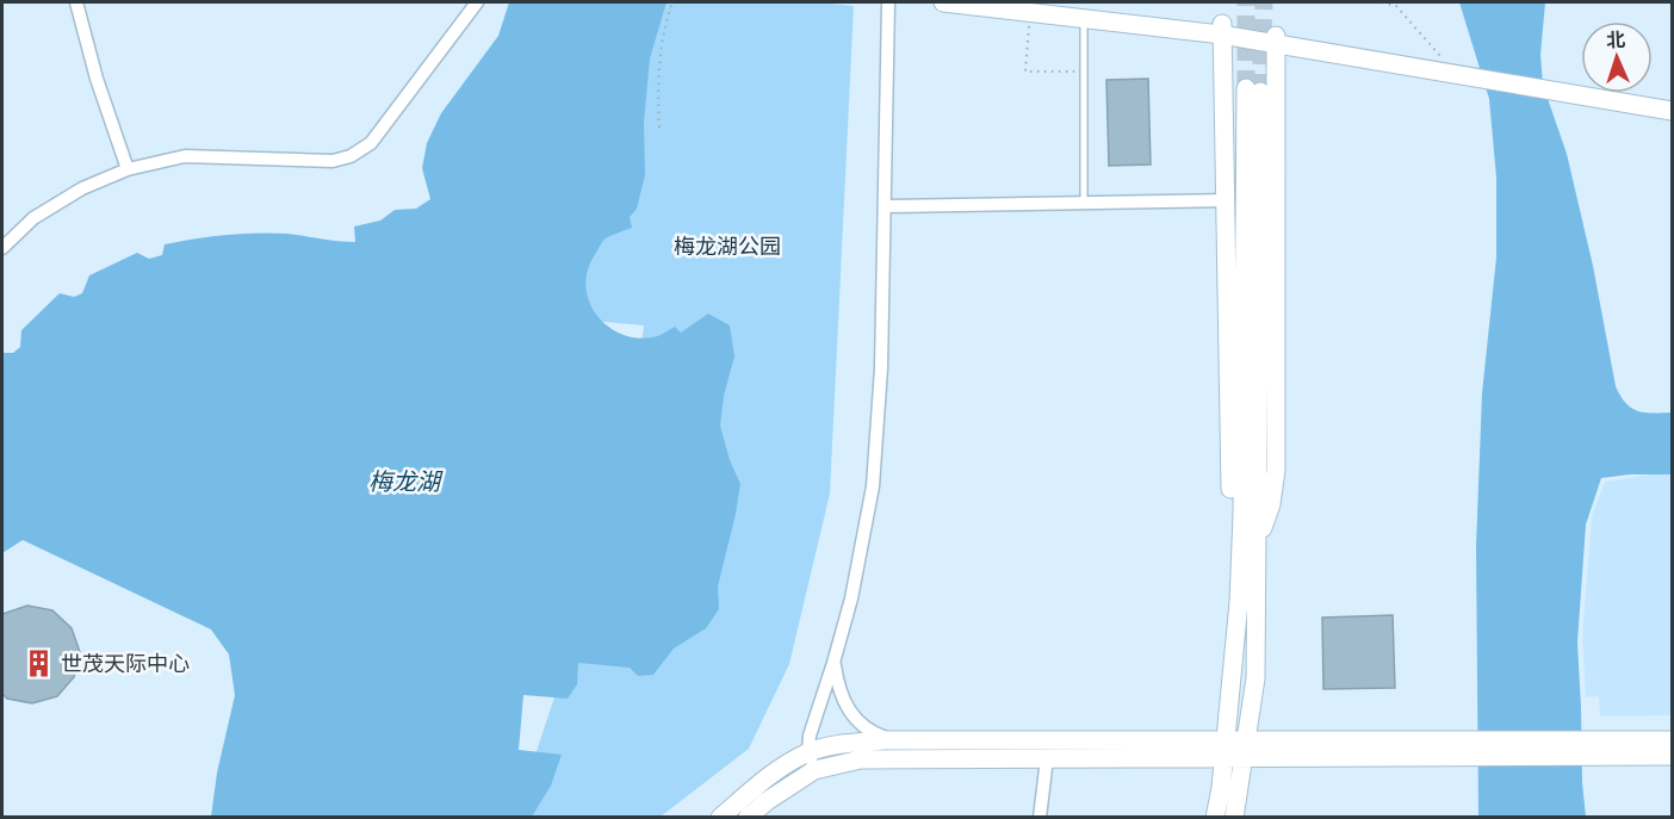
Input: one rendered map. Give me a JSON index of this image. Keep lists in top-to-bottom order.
{
  "water": ["梅龙湖"],
  "parks": ["梅龙湖公园"],
  "places": {
    "building": ["世茂天际中心"]
  },
  "north": "top"
}
